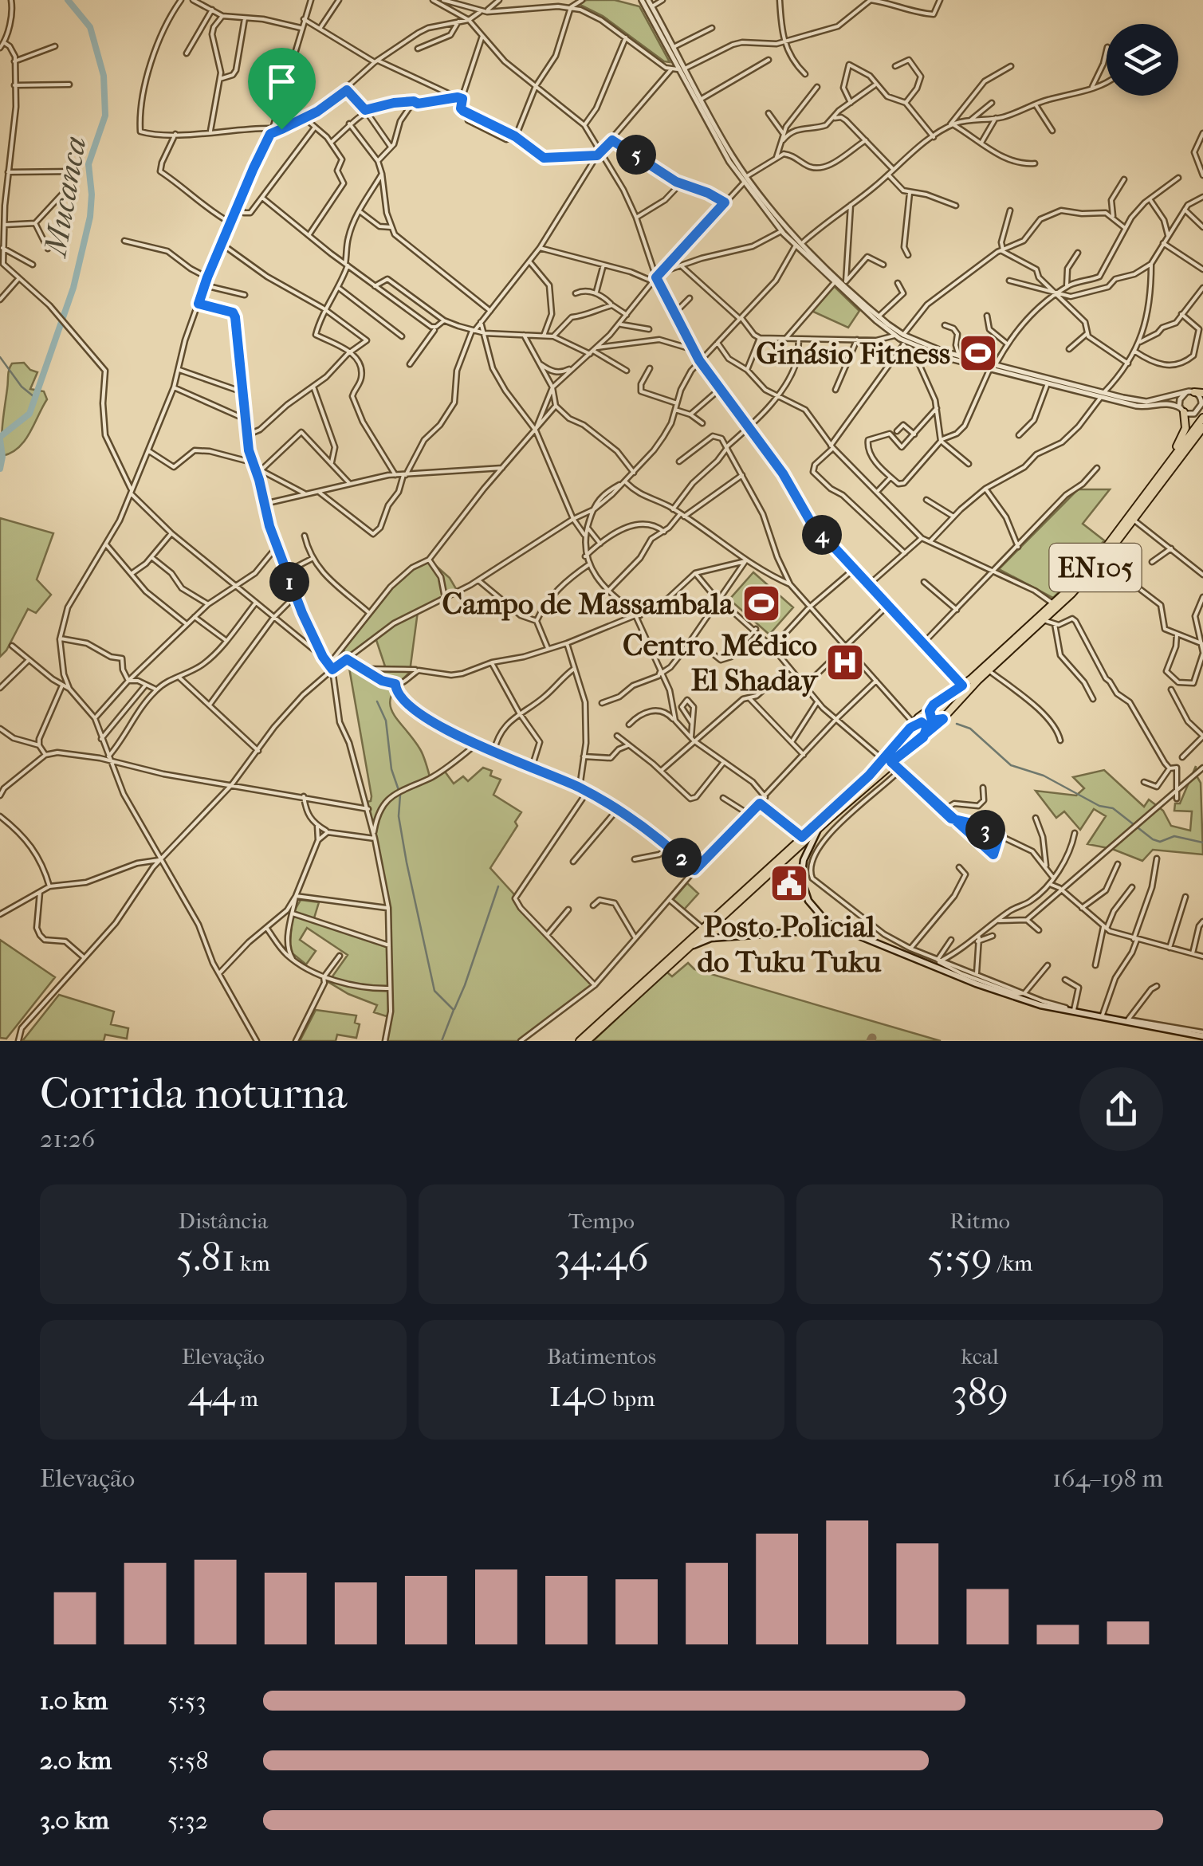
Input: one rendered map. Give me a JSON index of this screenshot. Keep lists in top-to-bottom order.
{
  "streets": {
    "main road": ["EN105"]
  },
  "water": ["Mucanca"],
  "places": {
    "sports": ["Ginásio Fitness", "Campo de Massambala"],
    "hospital": ["Centro Médico El Shaday"],
    "public building": ["Posto Policial do Tuku Tuku"]
  },
  "page": {
    "pins": [
      "5",
      "4",
      "1",
      "3",
      "2"
    ],
    "heading": ["Corrida noturna", "21:26"],
    "stats": [
      ["Distância", "5.81 km"],
      ["Tempo", "34:46"],
      ["Ritmo", "5:59 /km"],
      ["Elevação", "44 m"],
      ["Batimentos", "140 bpm"],
      ["kcal", "389"]
    ],
    "chart": ["Elevação", "164–198 m"],
    "list": [
      {
        "name": "1.0 km",
        "note": "5:53"
      },
      {
        "name": "2.0 km",
        "note": "5:58"
      },
      {
        "name": "3.0 km",
        "note": "5:32"
      }
    ]
  }
}
